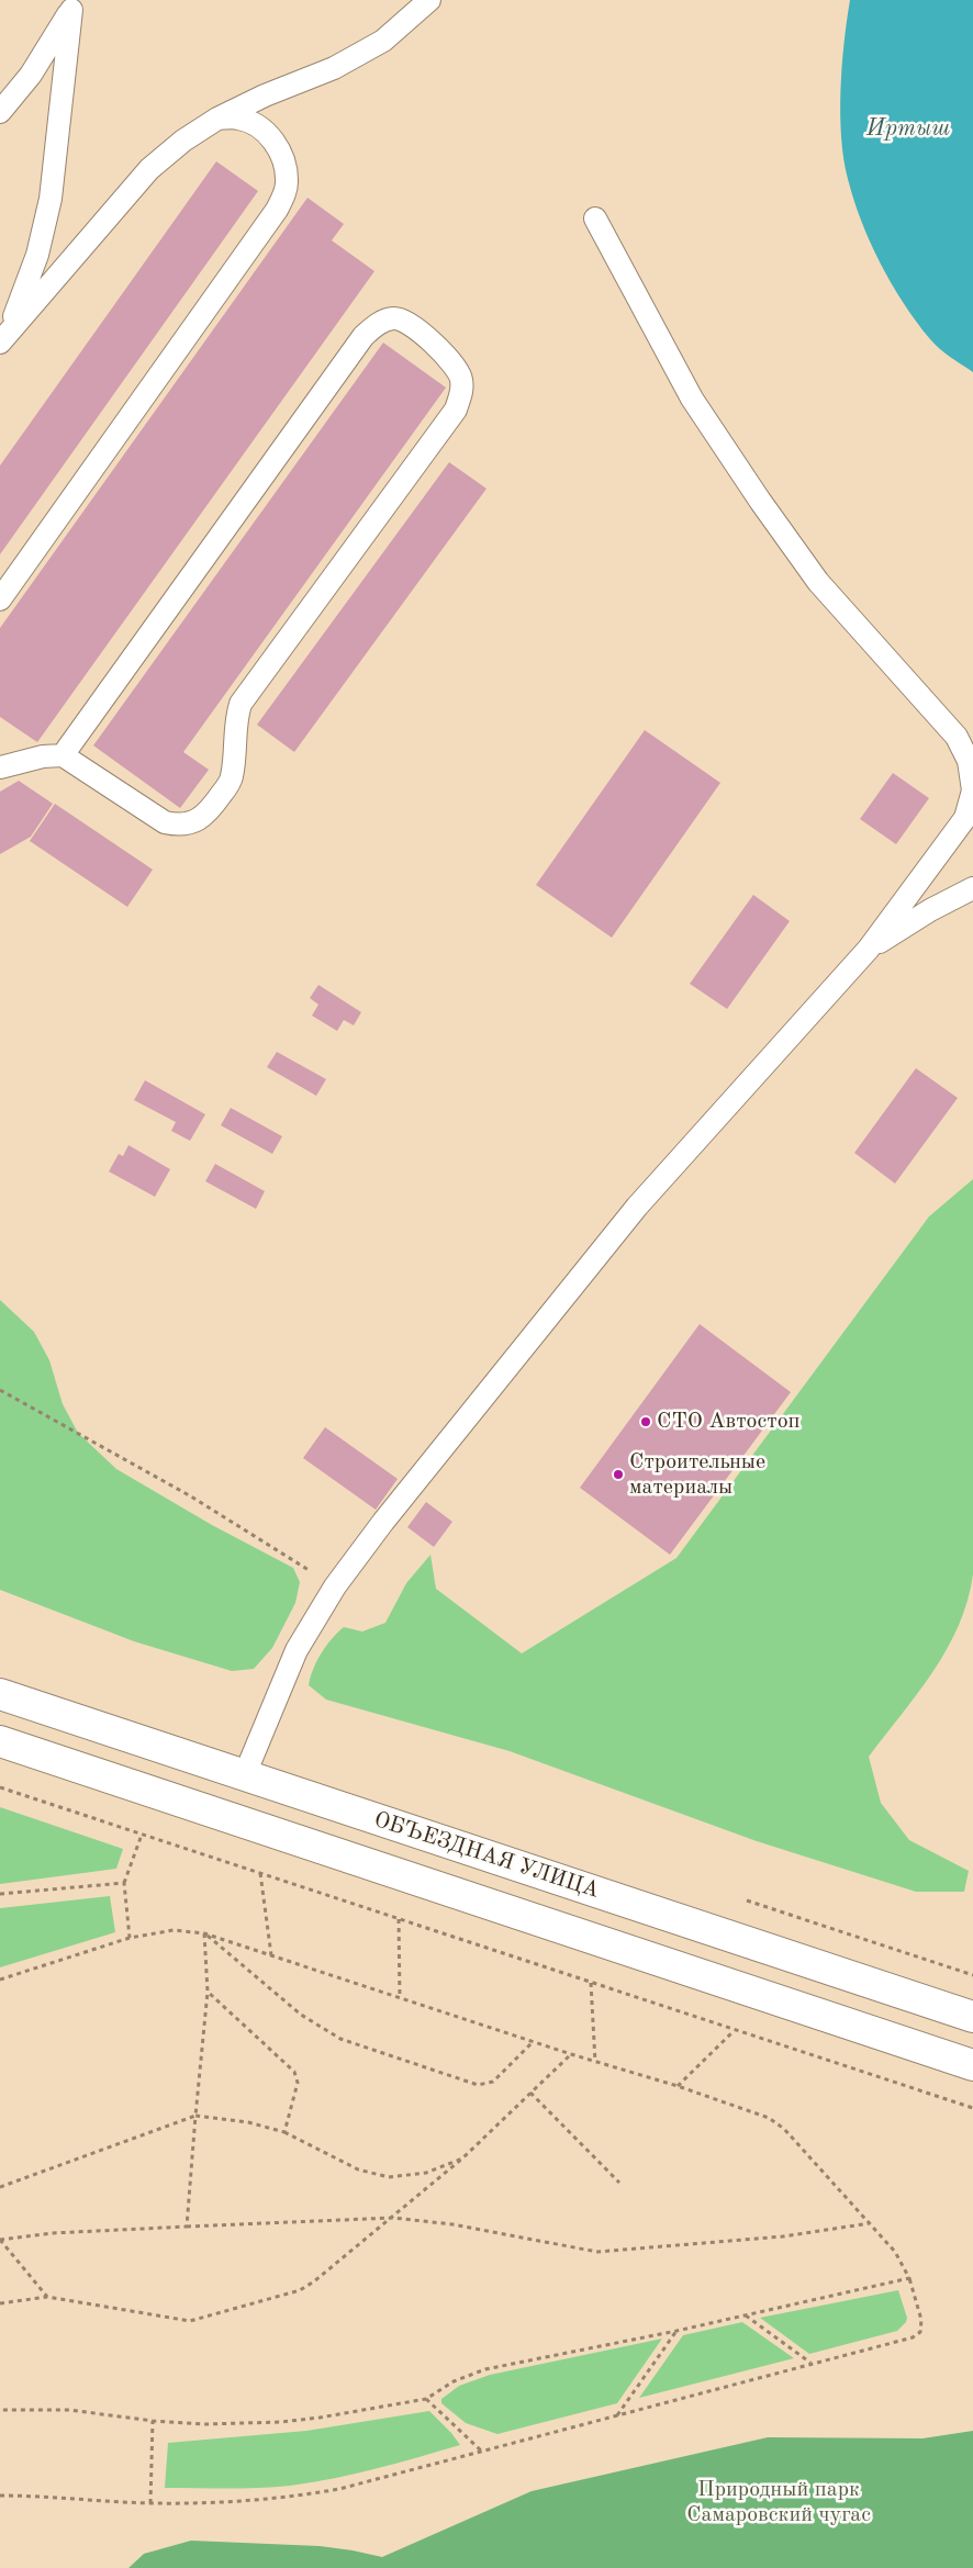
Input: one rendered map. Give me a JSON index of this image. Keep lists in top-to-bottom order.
{
  "streets": {
    "main road": ["ОБЪЕЗДНАЯ УЛИЦА"]
  },
  "water": ["Иртыш"],
  "parks": ["Природный парк Самаровский чугас"],
  "places": ["СТО Автостоп", "Строительные материалы"]
}
